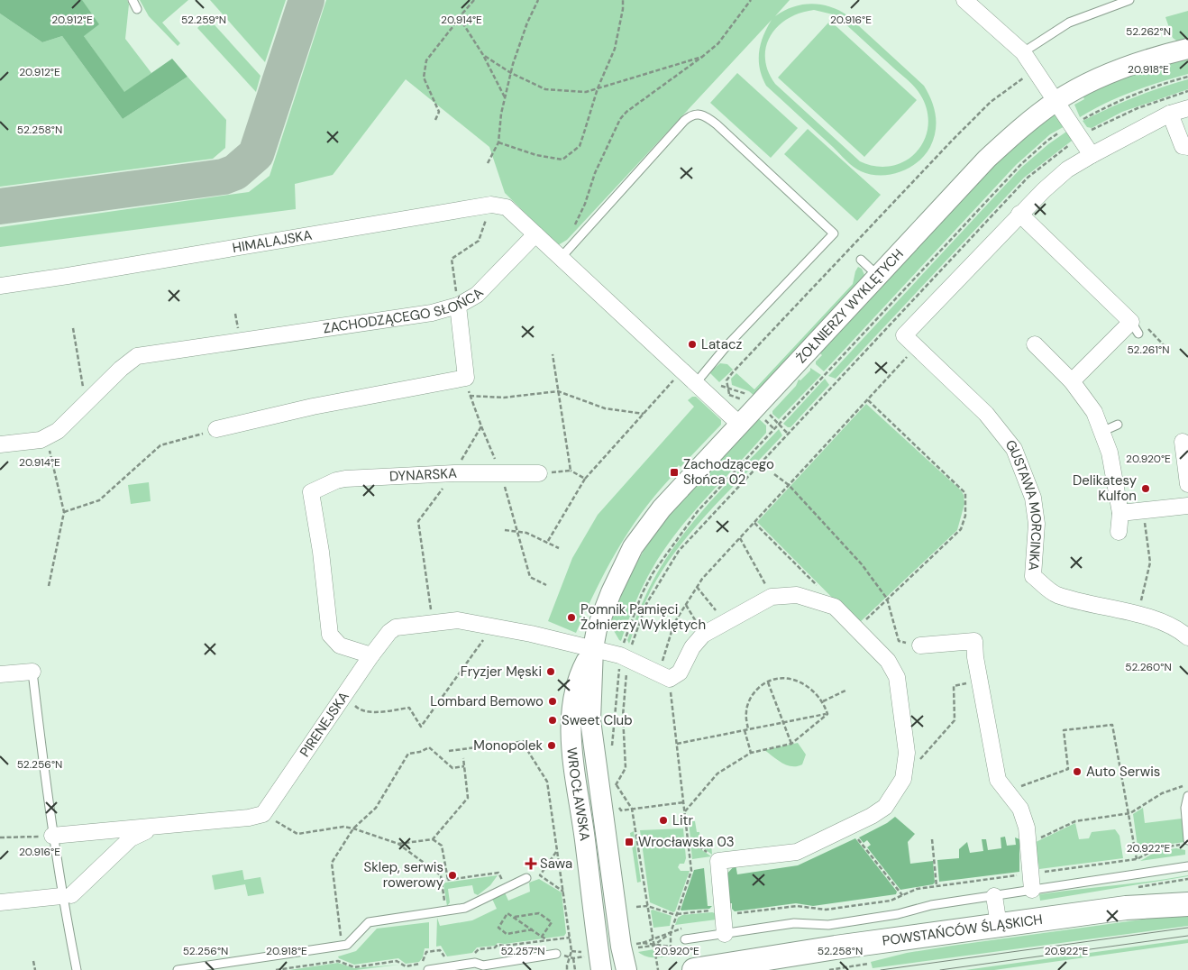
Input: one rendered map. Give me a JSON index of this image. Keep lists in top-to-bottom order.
{
  "streets": {
    "main road": ["POWSTAŃCÓW ŚLĄSKICH"],
    "street": [
      "HIMALAJSKA",
      "ŻOŁNIERZY WYKLĘTYCH",
      "ZACHODZĄCEGO SŁOŃCA",
      "DYNARSKA",
      "GUSTAWA MORCINKA",
      "PIRENEJSKA",
      "WROCŁAWSKA"
    ]
  },
  "crossings": [
    ["HIMALAJSKA", "ZACHODZĄCEGO SŁOŃCA"],
    ["ŻOŁNIERZY WYKLĘTYCH", "PIRENEJSKA"],
    ["ŻOŁNIERZY WYKLĘTYCH", "WROCŁAWSKA"],
    ["DYNARSKA", "PIRENEJSKA"],
    ["PIRENEJSKA", "WROCŁAWSKA"]
  ],
  "places": {
    "other": [
      "Latacz",
      "Delikatesy Kulfon",
      "Pomnik Pamięci Żołnierzy Wyklętych",
      "Fryzjer Męski",
      "Lombard Bemowo",
      "Sweet Club",
      "Monopolek",
      "Auto Serwis",
      "Litr",
      "Sklep, serwis rowerowy"
    ],
    "transit": ["Zachodzącego Słońca 02", "Wrocławska 03"],
    "health": ["Sawa"]
  },
  "coordinates": [
    "20.912°E",
    "52.259°N",
    "20.914°E",
    "20.916°E",
    "52.262°N",
    "20.918°E",
    "52.258°N",
    "52.261°N",
    "20.920°E",
    "52.260°N",
    "52.256°N",
    "20.922°E",
    "52.257°N"
  ]
}
